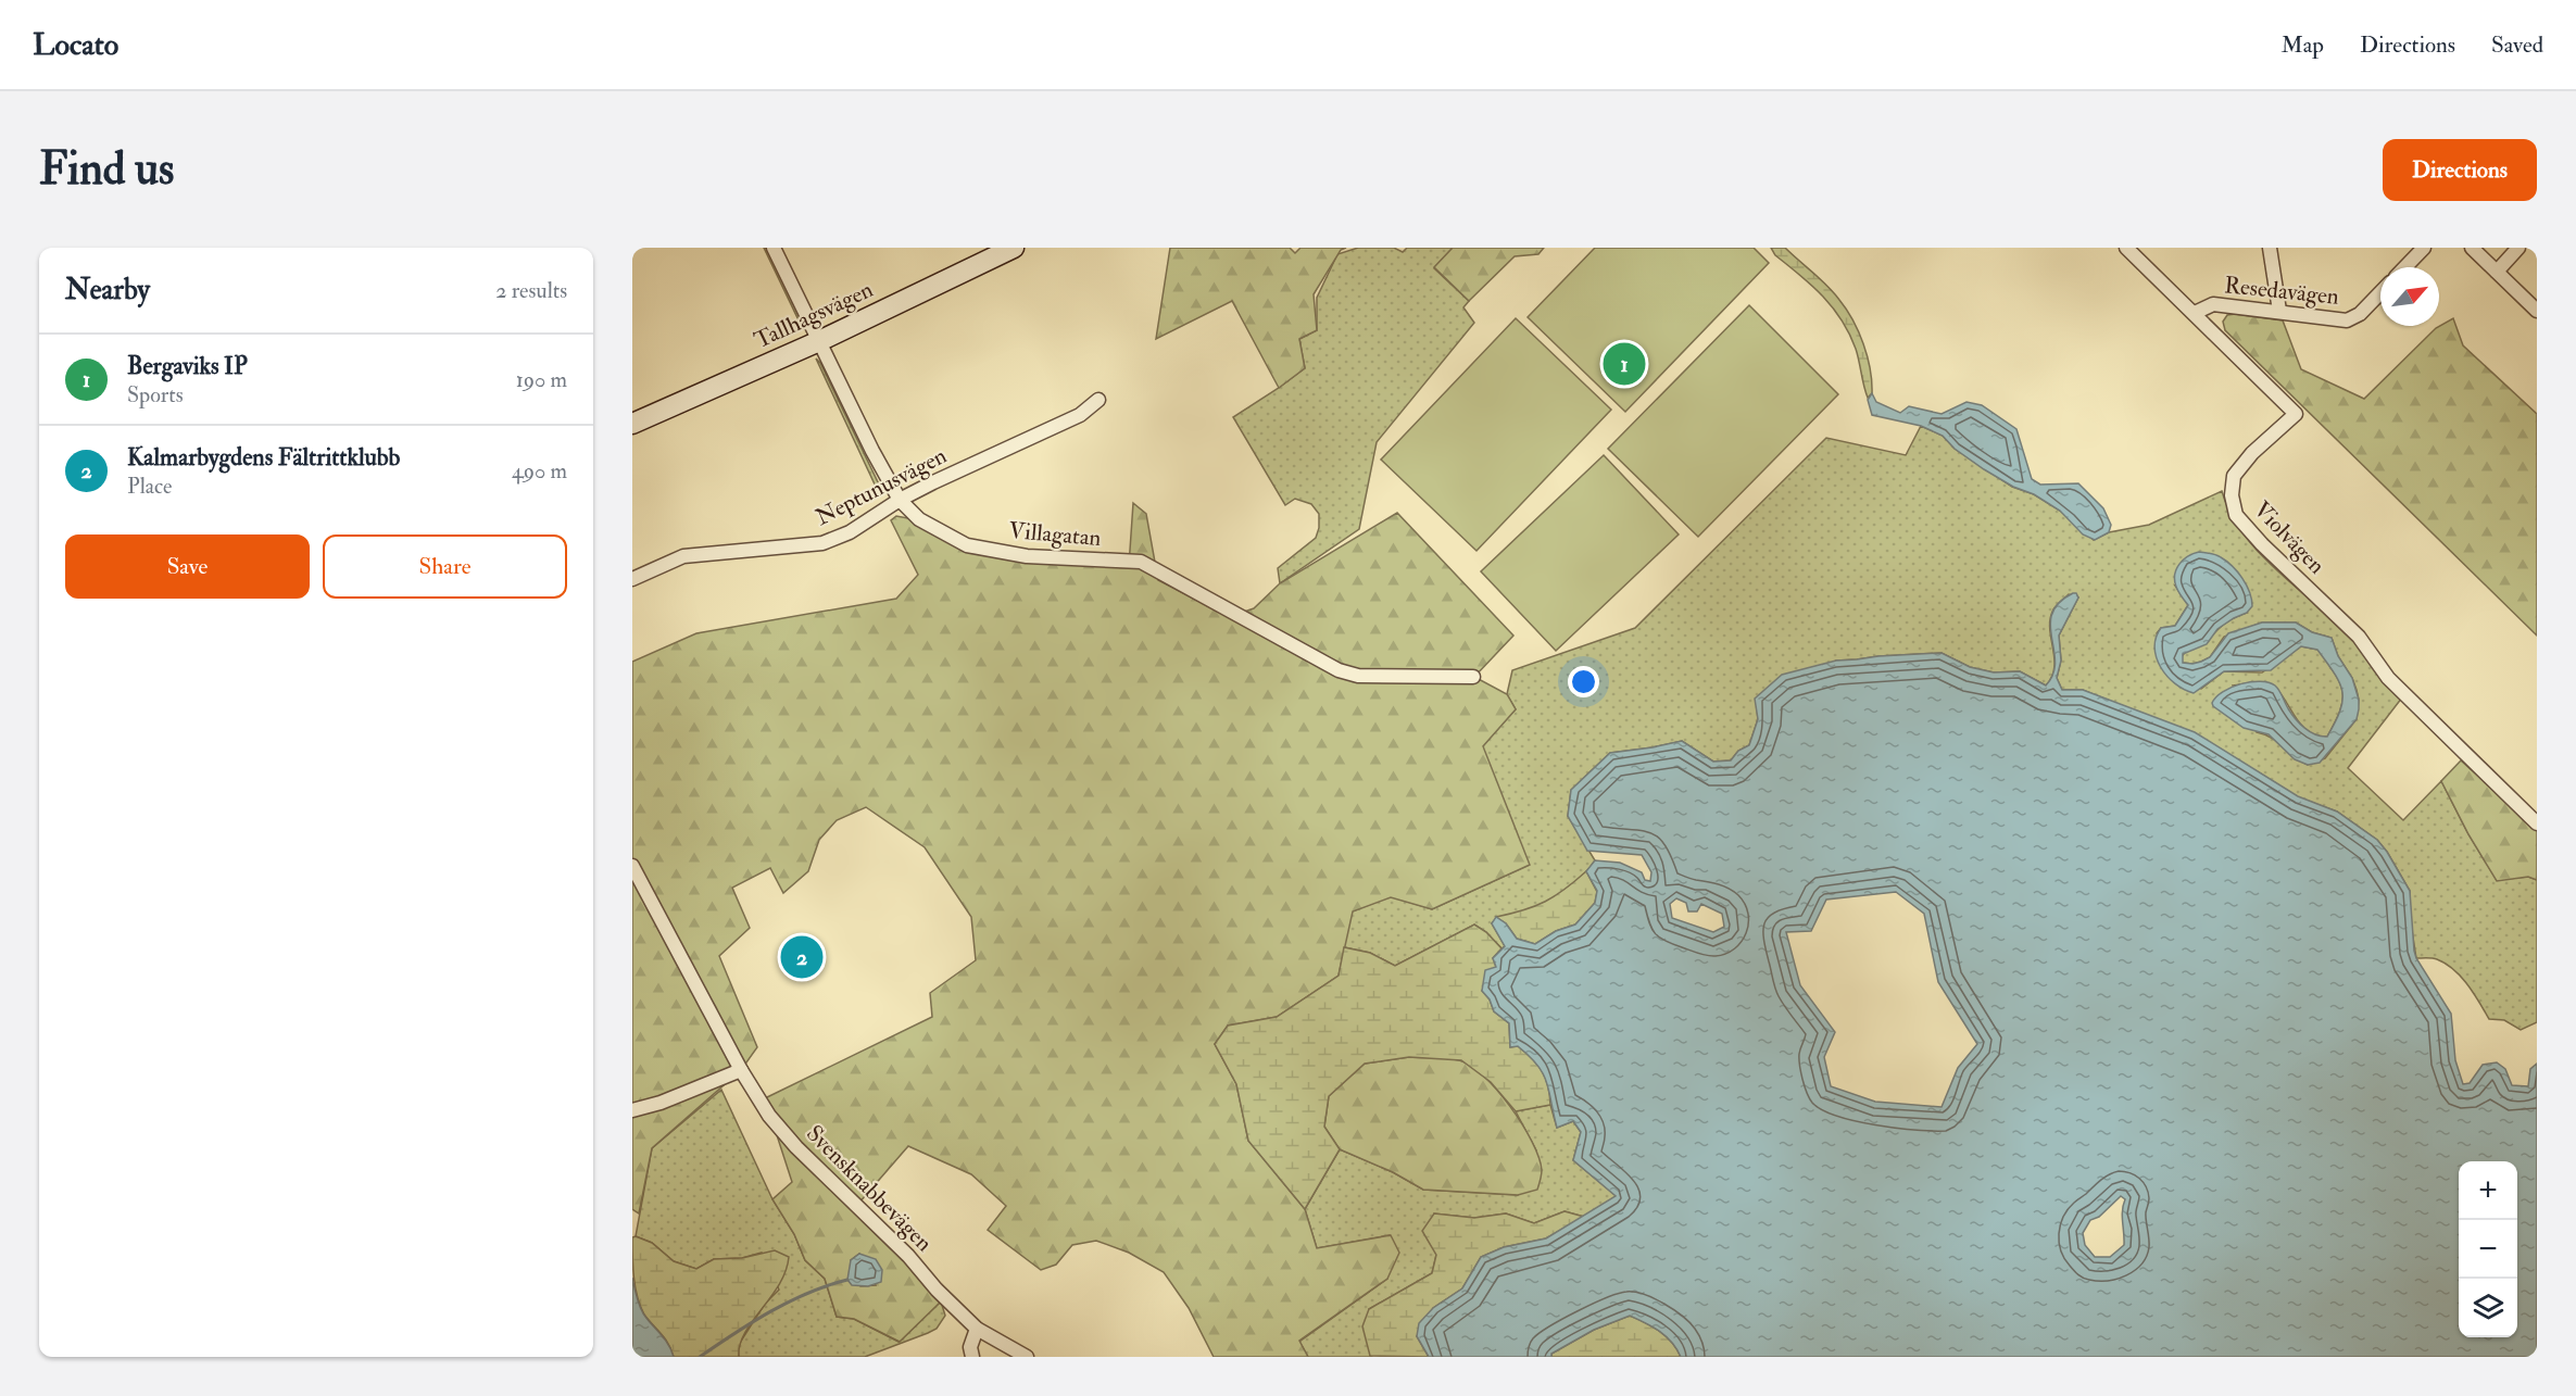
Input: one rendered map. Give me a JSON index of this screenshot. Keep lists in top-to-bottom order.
{
  "streets": {
    "main road": ["Tallhagsvägen"],
    "street": [
      "Resedavägen",
      "Neptunusvägen",
      "Villagatan",
      "Violvägen",
      "Svensknabbevägen"
    ]
  },
  "crossings": [
    ["Resedavägen", "Violvägen"],
    ["Tallhagsvägen", "Villagatan"],
    ["Neptunusvägen", "Villagatan"]
  ],
  "north": "top right",
  "page": {
    "header": "Locato",
    "nav": ["Map", "Directions", "Saved"],
    "buttons": [
      "Directions",
      ["Save", "Share"]
    ],
    "title": "Find us",
    "heading": ["Nearby", "2 results"],
    "list": [
      {
        "mark": "1",
        "name": "Bergaviks IP",
        "note": "Sports",
        "value": "190 m"
      },
      {
        "mark": "2",
        "name": "Kalmarbygdens Fältrittklubb",
        "note": "Place",
        "value": "490 m"
      }
    ],
    "pins": ["1", "2"],
    "map_buttons": ["+", "−"]
  }
}
